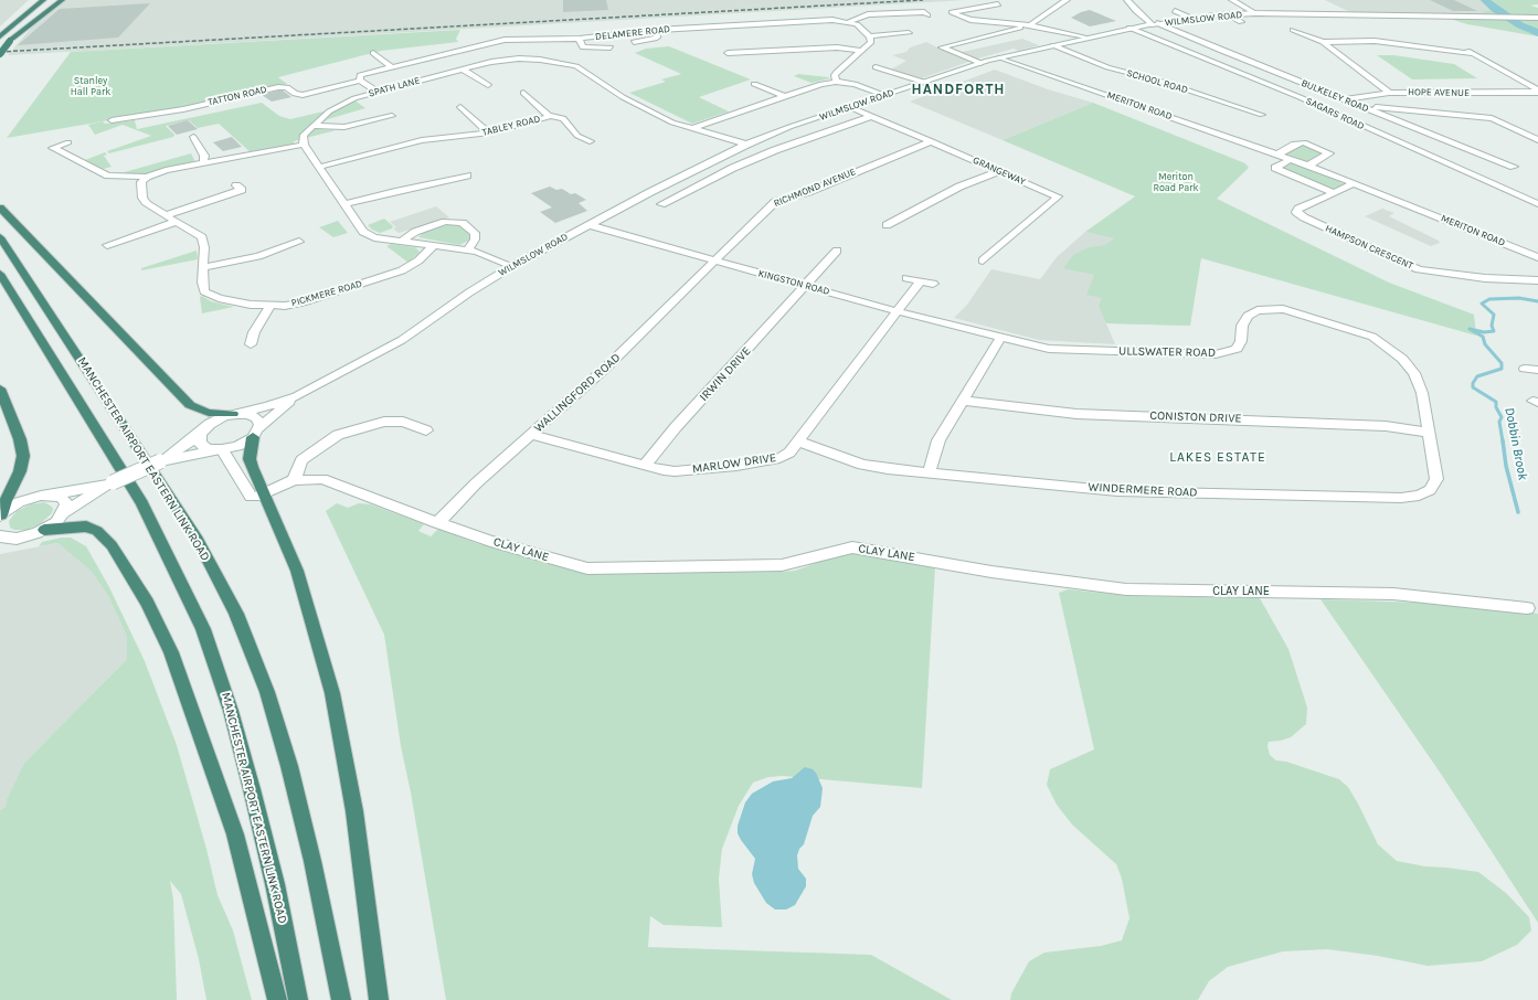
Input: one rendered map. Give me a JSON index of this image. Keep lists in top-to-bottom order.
{
  "streets": {
    "highway": ["MANCHESTER AIRPORT EASTERN LINK ROAD"],
    "street": [
      "WILMSLOW ROAD",
      "DELAMERE ROAD",
      "SCHOOL ROAD",
      "SPATH LANE",
      "HOPE AVENUE",
      "TATTON ROAD",
      "BULKELEY ROAD",
      "MERITON ROAD",
      "SAGARS ROAD",
      "TABLEY ROAD",
      "GRANGEWAY",
      "RICHMOND AVENUE",
      "HAMPSON CRESCENT",
      "KINGSTON ROAD",
      "PICKMERE ROAD",
      "ULLSWATER ROAD",
      "IRWIN DRIVE",
      "WALLINGFORD ROAD",
      "CONISTON DRIVE",
      "MARLOW DRIVE",
      "WINDERMERE ROAD",
      "CLAY LANE"
    ]
  },
  "crossings": [
    ["WILMSLOW ROAD", "SCHOOL ROAD"],
    ["WILMSLOW ROAD", "SPATH LANE"],
    ["WILMSLOW ROAD", "BULKELEY ROAD"],
    ["WILMSLOW ROAD", "MERITON ROAD"],
    ["WILMSLOW ROAD", "SAGARS ROAD"],
    ["WILMSLOW ROAD", "GRANGEWAY"],
    ["WILMSLOW ROAD", "KINGSTON ROAD"],
    ["DELAMERE ROAD", "TATTON ROAD"],
    ["HOPE AVENUE", "BULKELEY ROAD"],
    ["MERITON ROAD", "HAMPSON CRESCENT"],
    ["GRANGEWAY", "RICHMOND AVENUE"],
    ["RICHMOND AVENUE", "KINGSTON ROAD"],
    ["RICHMOND AVENUE", "WALLINGFORD ROAD"],
    ["KINGSTON ROAD", "ULLSWATER ROAD"],
    ["KINGSTON ROAD", "IRWIN DRIVE"],
    ["KINGSTON ROAD", "WALLINGFORD ROAD"],
    ["KINGSTON ROAD", "MARLOW DRIVE"],
    ["ULLSWATER ROAD", "CONISTON DRIVE"],
    ["ULLSWATER ROAD", "WINDERMERE ROAD"],
    ["IRWIN DRIVE", "MARLOW DRIVE"],
    ["WALLINGFORD ROAD", "MARLOW DRIVE"],
    ["WALLINGFORD ROAD", "CLAY LANE"],
    ["CONISTON DRIVE", "WINDERMERE ROAD"],
    ["MARLOW DRIVE", "WINDERMERE ROAD"]
  ],
  "districts": ["HANDFORTH", "LAKES ESTATE"],
  "water": ["Dobbin Brook"],
  "parks": ["Stanley Hall Park", "Meriton Road Park"]
}
